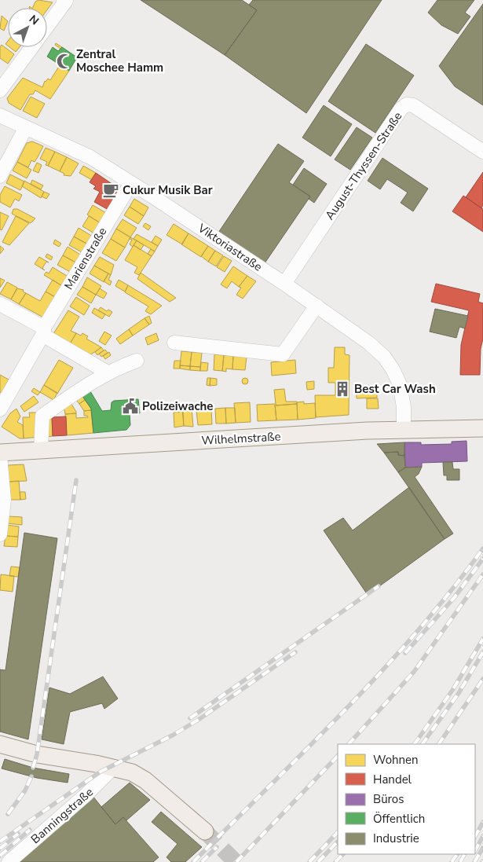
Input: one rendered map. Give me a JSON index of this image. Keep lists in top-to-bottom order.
{
  "streets": {
    "main road": ["Wilhelmstraße"],
    "street": [
      "August-Thyssen-Straße",
      "Viktoriastraße",
      "Marienstraße",
      "Banningstraße"
    ]
  },
  "crossings": [
    ["August-Thyssen-Straße", "Viktoriastraße"],
    ["Viktoriastraße", "Marienstraße"],
    ["Viktoriastraße", "Wilhelmstraße"]
  ],
  "places": {
    "mosque": ["Zentral Moschee Hamm"],
    "cafe": ["Cukur Musik Bar"],
    "building": ["Best Car Wash"],
    "public building": ["Polizeiwache"]
  },
  "legend": [
    "Wohnen",
    "Handel",
    "Büros",
    "Öffentlich",
    "Industrie"
  ],
  "north": "top right"
}
